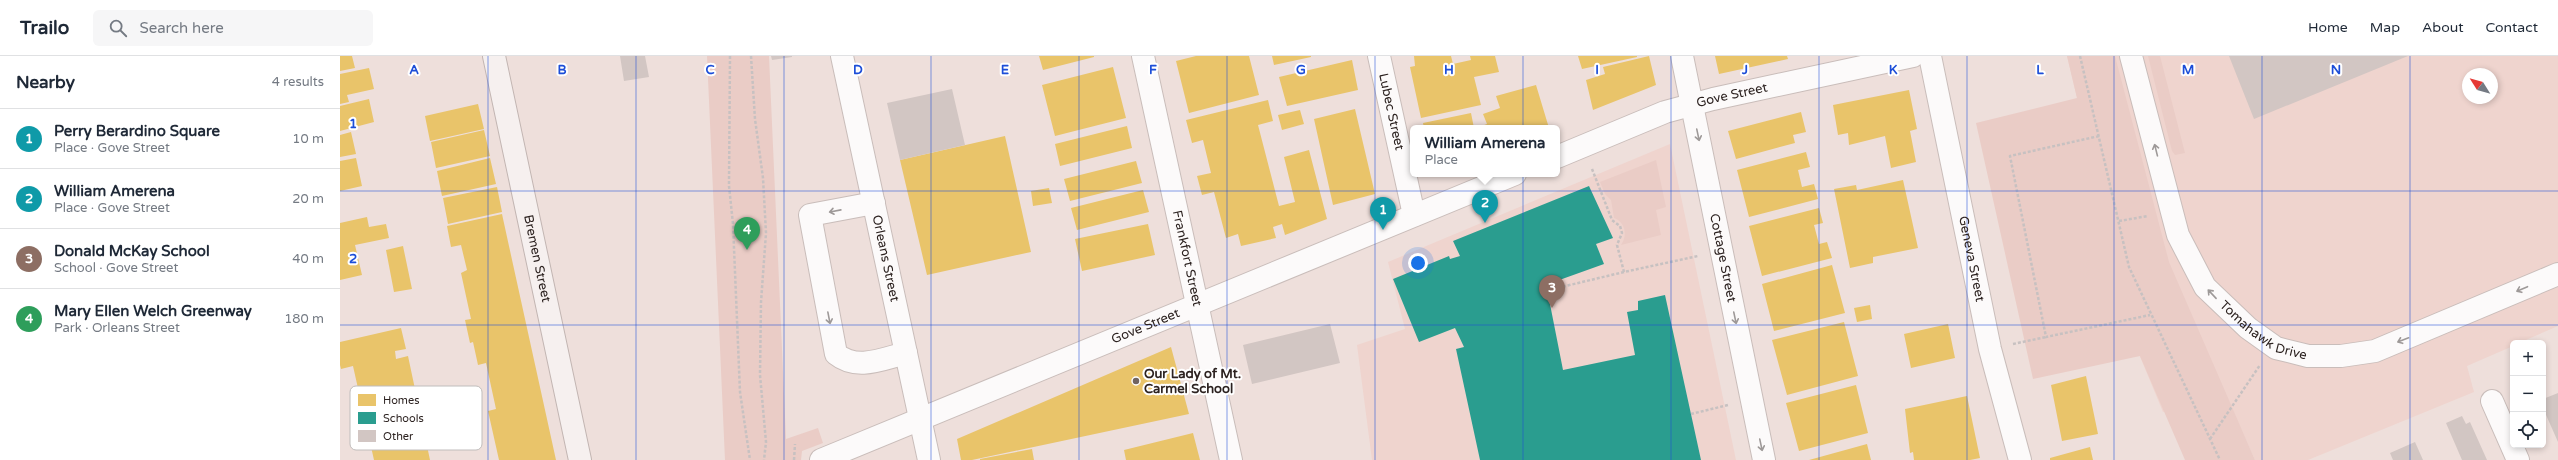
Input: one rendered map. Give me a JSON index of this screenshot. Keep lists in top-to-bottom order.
{
  "streets": {
    "main road": ["Bremen Street"],
    "street": [
      "Gove Street",
      "Lubec Street",
      "Orleans Street",
      "Frankfort Street",
      "Cottage Street",
      "Geneva Street",
      "Tomahawk Drive"
    ]
  },
  "crossings": [
    ["Gove Street", "Lubec Street"],
    ["Gove Street", "Orleans Street"],
    ["Gove Street", "Frankfort Street"],
    ["Gove Street", "Cottage Street"]
  ],
  "one_way": ["Cottage Street"],
  "places": ["Our Lady of Mt. Carmel School"],
  "legend": ["Homes", "Schools", "Other"],
  "north": "top left",
  "page": {
    "header": "Trailo",
    "search": "Search here",
    "nav": [
      "Home",
      "Map",
      "About",
      "Contact"
    ],
    "heading": ["Nearby", "4 results"],
    "list": [
      {
        "mark": "1",
        "name": "Perry Berardino Square",
        "note": "Place · Gove Street",
        "value": "10 m"
      },
      {
        "mark": "2",
        "name": "William Amerena",
        "note": "Place · Gove Street",
        "value": "20 m"
      },
      {
        "mark": "3",
        "name": "Donald McKay School",
        "note": "School · Gove Street",
        "value": "40 m"
      },
      {
        "mark": "4",
        "name": "Mary Ellen Welch Greenway",
        "note": "Park · Orleans Street",
        "value": "180 m"
      }
    ],
    "popup": ["William Amerena", "Place"],
    "pins": [
      "2",
      "1",
      "4",
      "3"
    ],
    "map_buttons": ["+", "−"]
  },
  "grid": {
    "columns": [
      "A",
      "B",
      "C",
      "D",
      "E",
      "F",
      "G",
      "H",
      "I",
      "J",
      "K",
      "L",
      "M",
      "N"
    ],
    "rows": ["1", "2"]
  }
}
